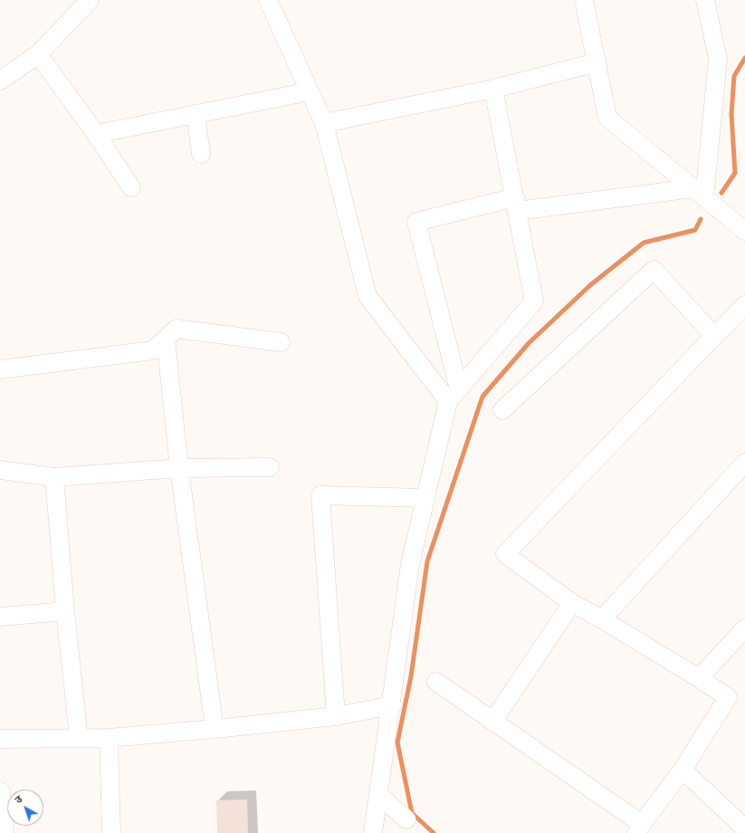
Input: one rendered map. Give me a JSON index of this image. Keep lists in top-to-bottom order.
{
  "north": "top left"
}
